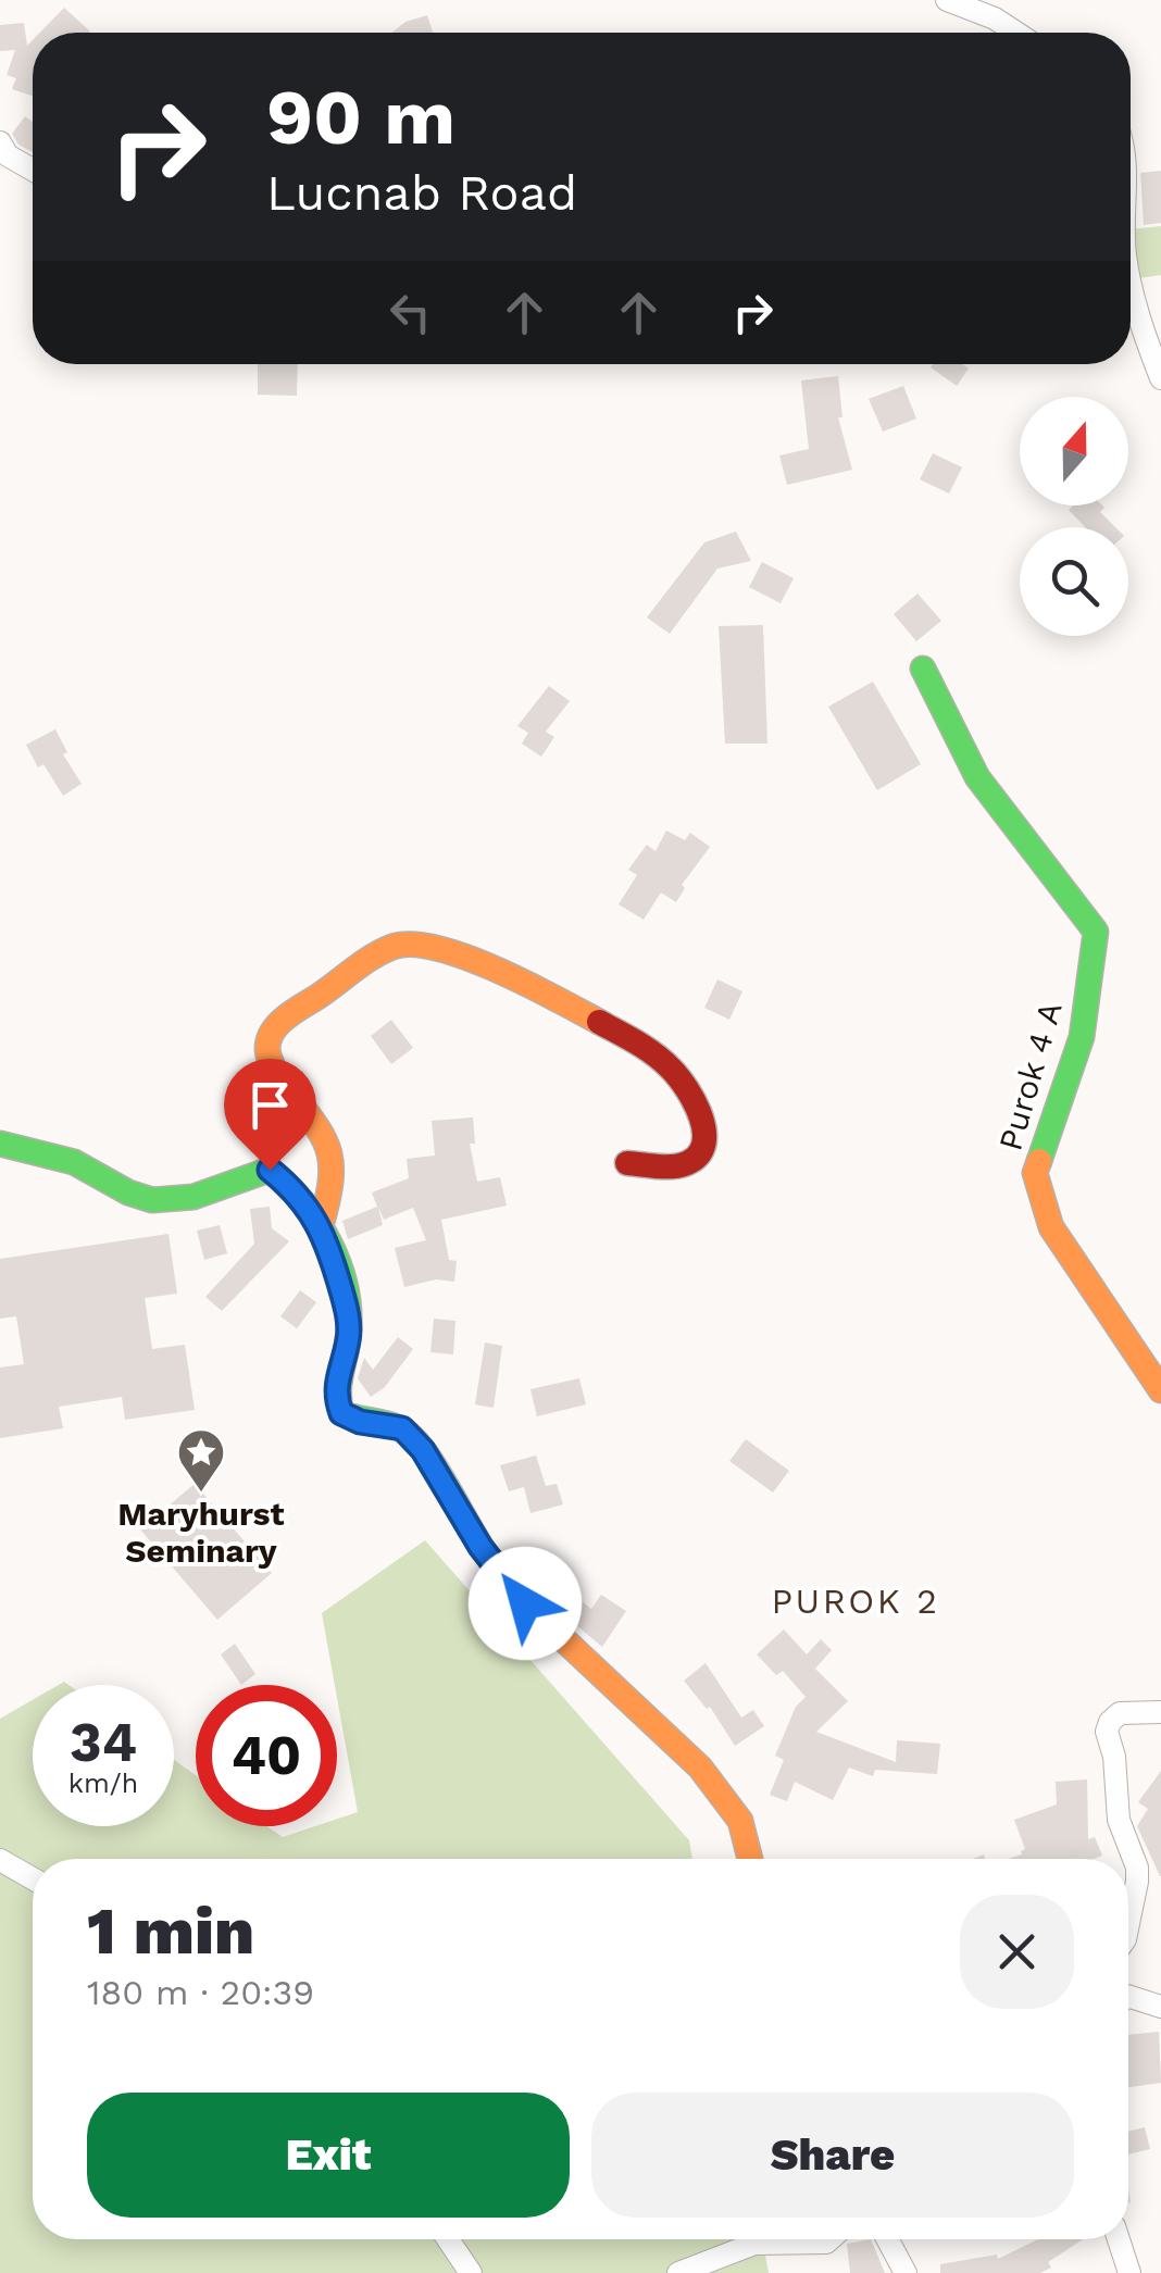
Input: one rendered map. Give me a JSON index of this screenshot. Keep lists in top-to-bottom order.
{
  "streets": {
    "street": ["Purok 4 A"]
  },
  "districts": ["PUROK 2"],
  "places": {
    "place": ["Maryhurst Seminary"]
  },
  "north": "top",
  "page": {
    "turn": ["90 m", "Lucnab Road"],
    "speed": "34 km/h",
    "limit": "40",
    "heading": ["1 min", "180 m · 20:39"],
    "buttons": ["Exit", "Share"]
  }
}
